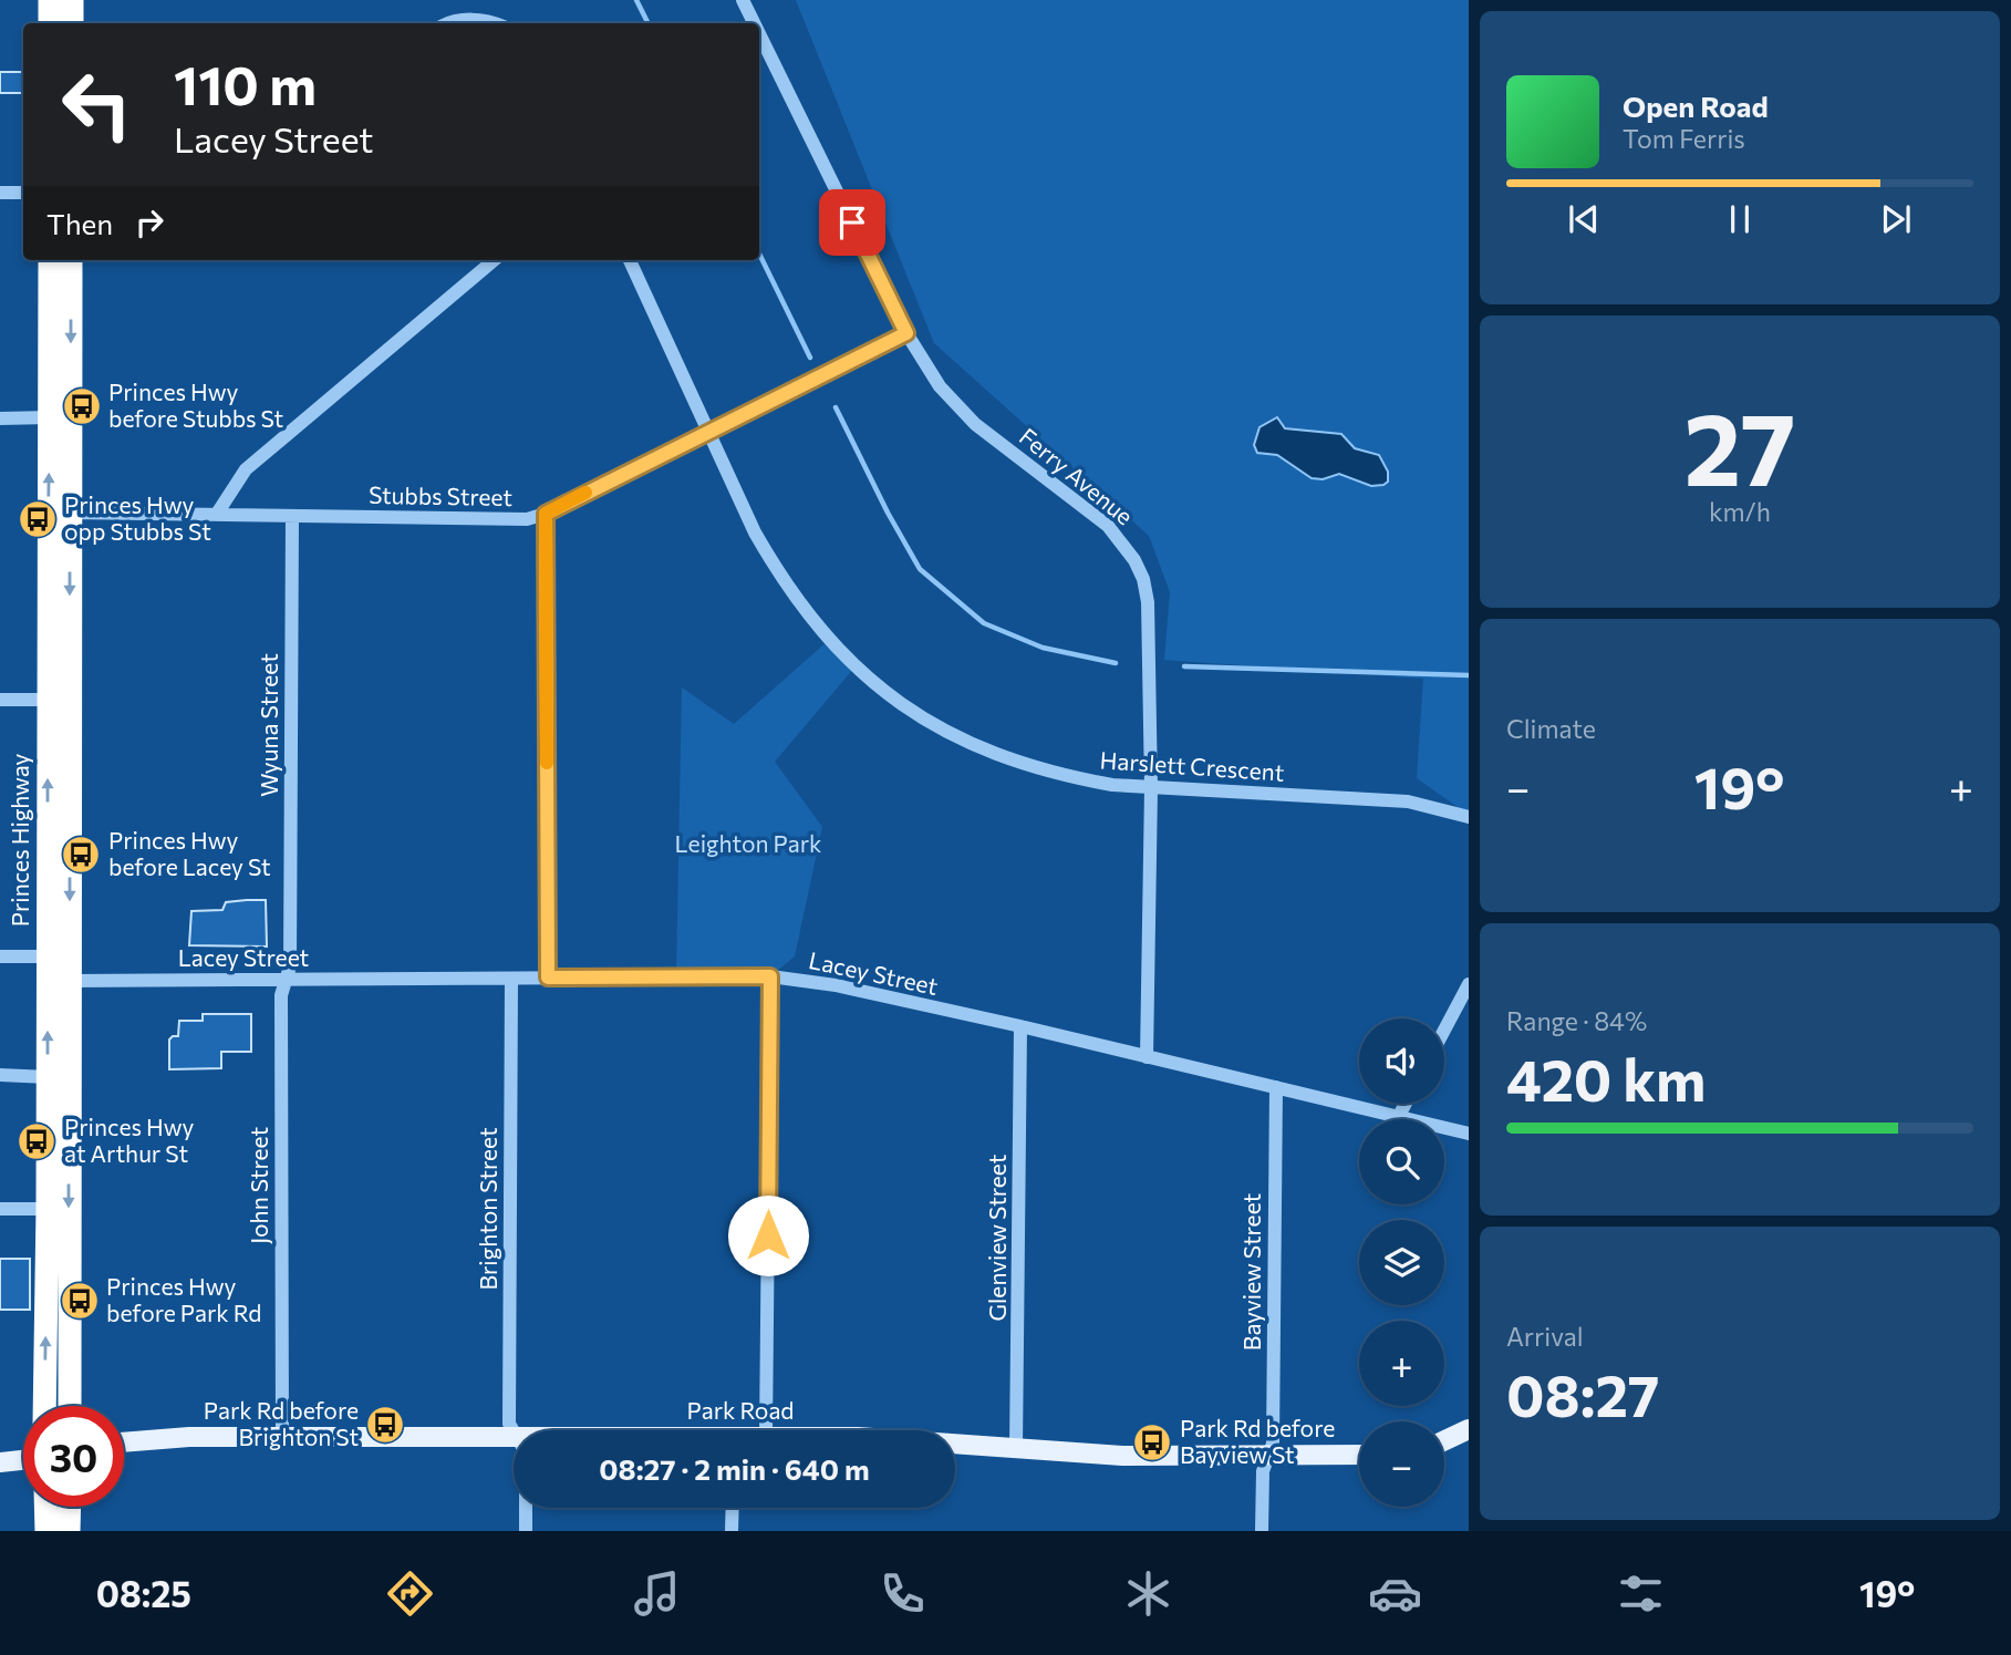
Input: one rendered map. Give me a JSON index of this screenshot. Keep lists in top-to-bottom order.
{
  "streets": {
    "highway": ["Princes Highway"],
    "main road": ["Park Road"],
    "street": [
      "Ferry Avenue",
      "Stubbs Street",
      "Wyuna Street",
      "Harslett Crescent",
      "Lacey Street",
      "John Street",
      "Brighton Street",
      "Glenview Street",
      "Bayview Street"
    ]
  },
  "crossings": [
    ["Ferry Avenue", "Stubbs Street"],
    ["Ferry Avenue", "Harslett Crescent"],
    ["Ferry Avenue", "Lacey Street"],
    ["Stubbs Street", "Wyuna Street"],
    ["Stubbs Street", "Harslett Crescent"],
    ["Stubbs Street", "Princes Highway"],
    ["Wyuna Street", "Lacey Street"],
    ["Wyuna Street", "John Street"],
    ["Princes Highway", "Lacey Street"],
    ["Lacey Street", "John Street"],
    ["Lacey Street", "Brighton Street"],
    ["Lacey Street", "Glenview Street"],
    ["Lacey Street", "Bayview Street"],
    ["John Street", "Park Road"],
    ["Glenview Street", "Park Road"],
    ["Bayview Street", "Park Road"]
  ],
  "parks": ["Leighton Park"],
  "places": {
    "bus stop": [
      "Princes Hwy before Stubbs St",
      "Princes Hwy opp Stubbs St",
      "Princes Hwy before Lacey St",
      "Princes Hwy at Arthur St",
      "Princes Hwy before Park Rd",
      "Park Rd before Brighton St",
      "Park Rd before Bayview St"
    ]
  },
  "page": {
    "turn": ["110 m", "Lacey Street"],
    "song": ["Open Road", "Tom Ferris"],
    "then": "Then",
    "tile": [
      ["27", "km/h"],
      "Climate",
      ["Range · 84%", "420 km"],
      ["Arrival", "08:27"]
    ],
    "heat": ["−", "19°", "+"],
    "map_buttons": ["+", "−"],
    "limit": "30",
    "trip": "08:27 · 2 min · 640 m",
    "tabs": ["08:25", "19°"]
  }
}
